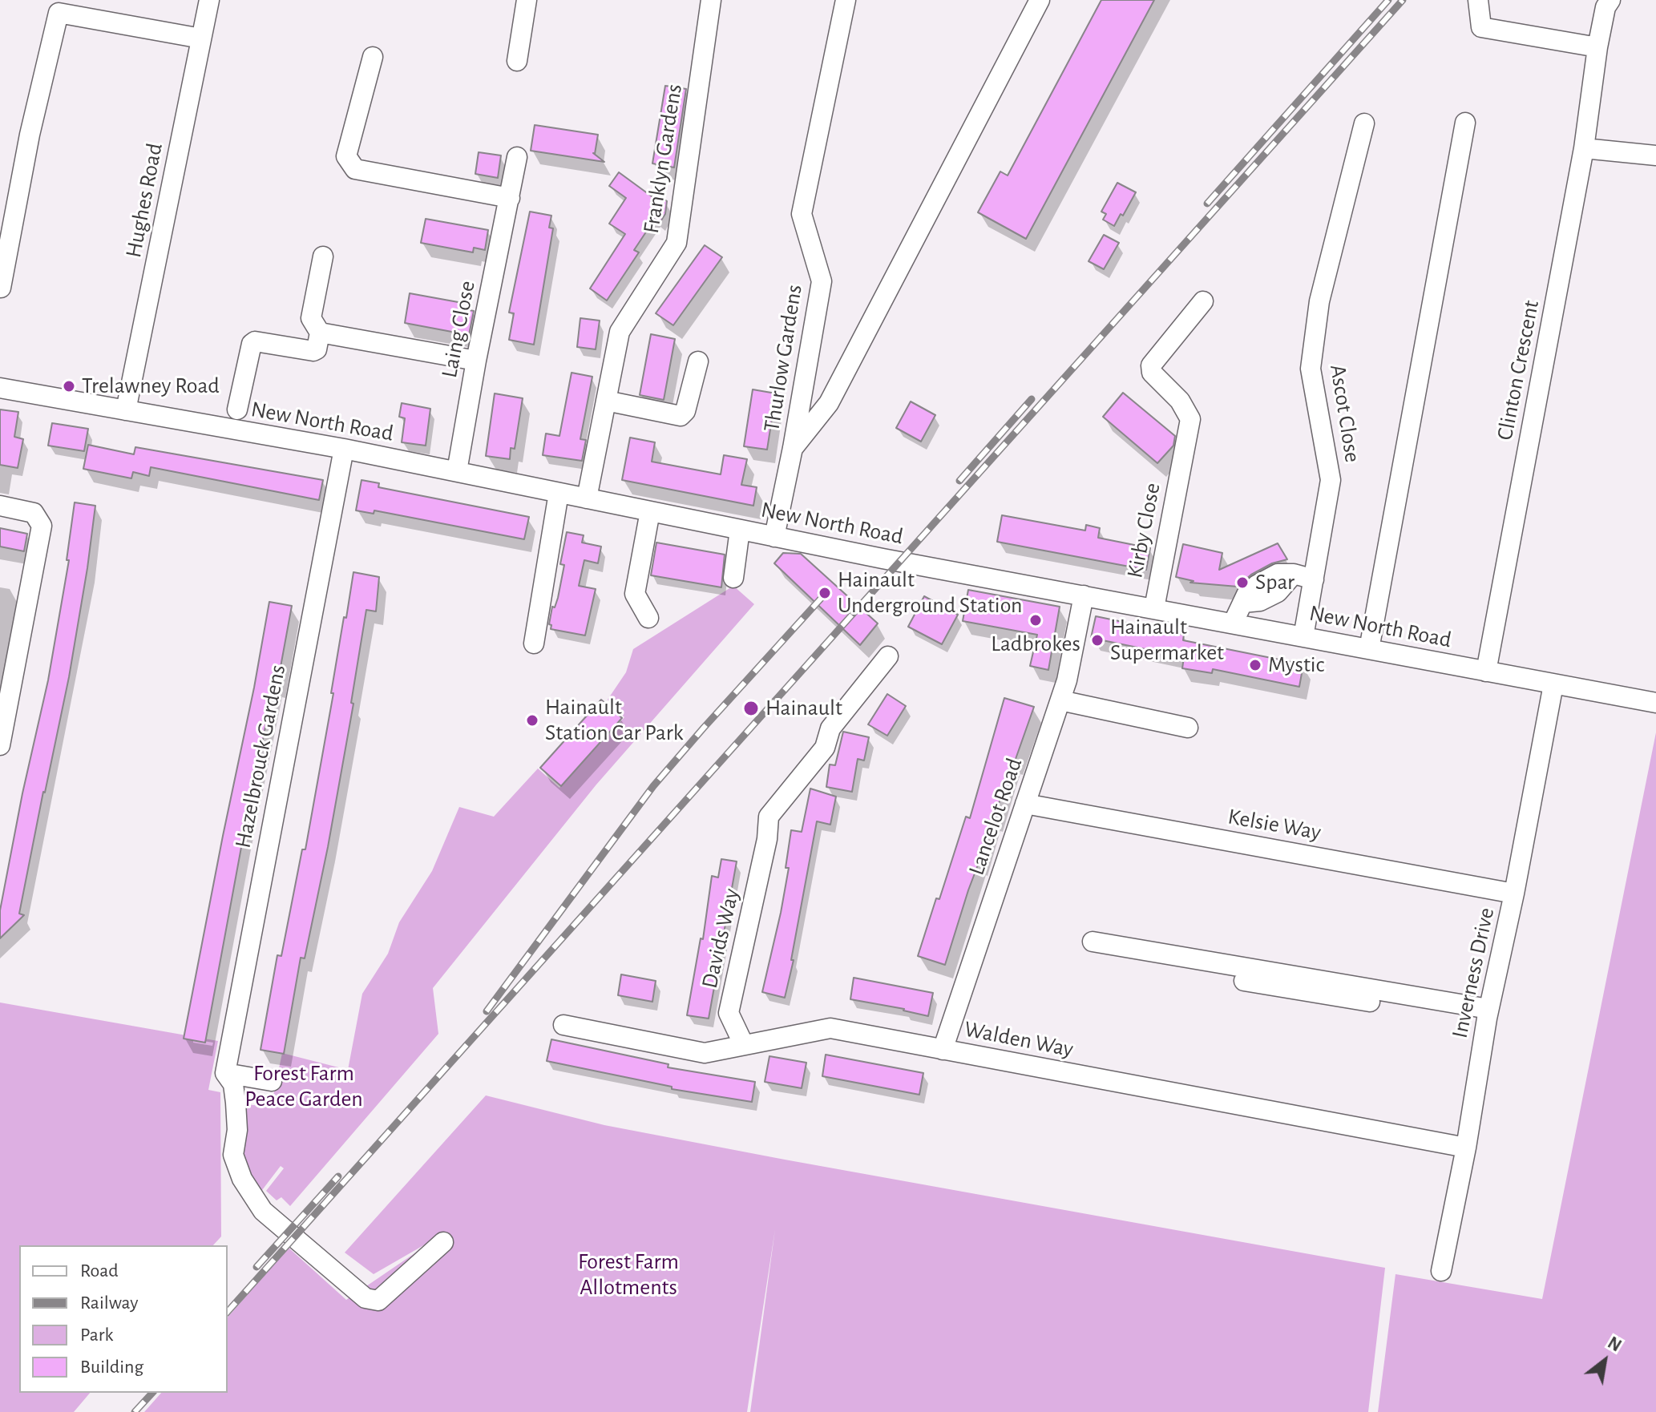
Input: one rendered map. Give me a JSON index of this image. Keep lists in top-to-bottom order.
{
  "streets": {
    "street": [
      "Franklyn Gardens",
      "Hughes Road",
      "Laing Close",
      "Thurlow Gardens",
      "Clinton Crescent",
      "Ascot Close",
      "New North Road",
      "Kirby Close",
      "Hazelbrouck Gardens",
      "Lancelot Road",
      "Kelsie Way",
      "Davids Way",
      "Inverness Drive",
      "Walden Way"
    ]
  },
  "crossings": [
    ["Franklyn Gardens", "New North Road"],
    ["Hughes Road", "New North Road"],
    ["Laing Close", "New North Road"],
    ["Thurlow Gardens", "New North Road"],
    ["Clinton Crescent", "New North Road"],
    ["Ascot Close", "New North Road"],
    ["New North Road", "Kirby Close"],
    ["New North Road", "Hazelbrouck Gardens"],
    ["New North Road", "Lancelot Road"],
    ["New North Road", "Inverness Drive"],
    ["Lancelot Road", "Kelsie Way"],
    ["Lancelot Road", "Walden Way"],
    ["Kelsie Way", "Inverness Drive"],
    ["Davids Way", "Walden Way"],
    ["Inverness Drive", "Walden Way"]
  ],
  "parks": ["Forest Farm Peace Garden", "Forest Farm Allotments"],
  "places": [
    "Trelawney Road",
    "Spar",
    "Hainault Underground Station",
    "Ladbrokes",
    "Hainault Supermarket",
    "Mystic",
    "Hainault",
    "Hainault Station Car Park"
  ],
  "legend": [
    "Road",
    "Railway",
    "Park",
    "Building"
  ],
  "north": "top right"
}
